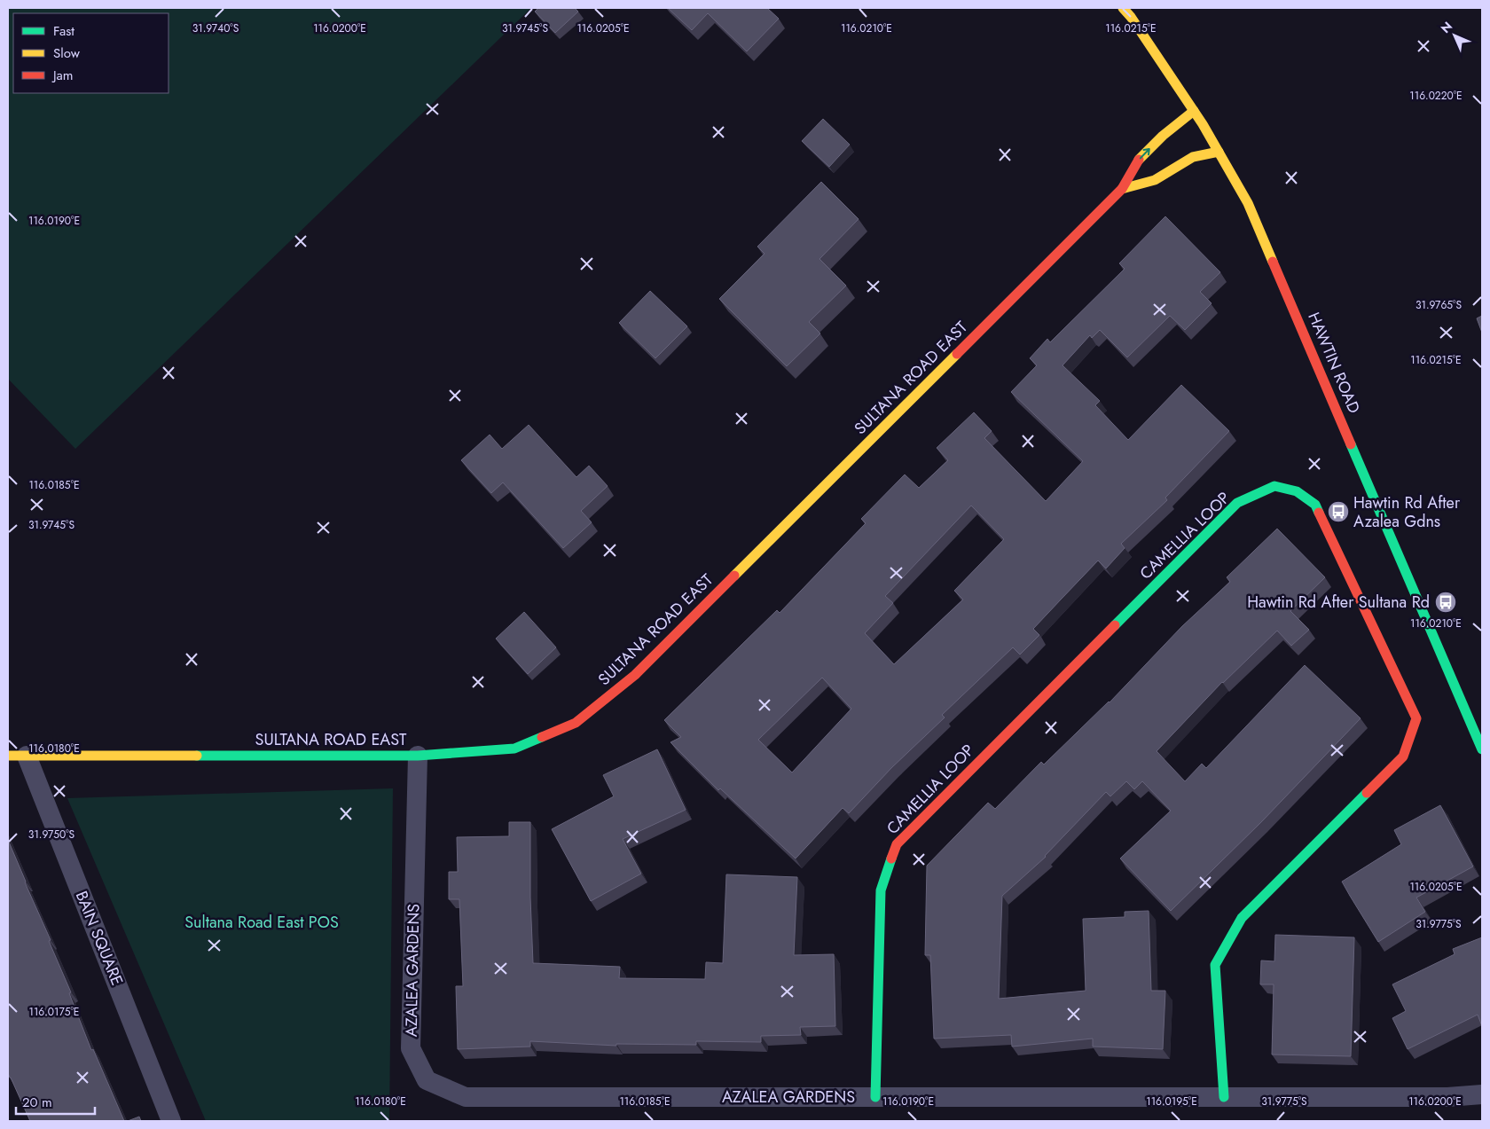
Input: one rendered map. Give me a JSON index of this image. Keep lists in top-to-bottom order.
{
  "streets": {
    "street": [
      "HAWTIN ROAD",
      "SULTANA ROAD EAST",
      "CAMELLIA LOOP",
      "BAIN SQUARE",
      "AZALEA GARDENS"
    ]
  },
  "crossings": [
    ["HAWTIN ROAD", "SULTANA ROAD EAST"],
    ["SULTANA ROAD EAST", "BAIN SQUARE"],
    ["SULTANA ROAD EAST", "AZALEA GARDENS"],
    ["CAMELLIA LOOP", "AZALEA GARDENS"]
  ],
  "parks": ["Sultana Road East POS"],
  "places": {
    "bus stop": ["Hawtin Rd After Azalea Gdns", "Hawtin Rd After Sultana Rd"]
  },
  "legend": ["Fast", "Slow", "Jam"],
  "scale_bar": "20 m",
  "north": "top left",
  "coordinates": [
    "31.9740°S",
    "116.0200°E",
    "31.9745°S",
    "116.0205°E",
    "116.0210°E",
    "116.0215°E",
    "116.0220°E",
    "116.0190°E",
    "31.9765°S",
    "116.0185°E",
    "116.0180°E",
    "31.9750°S",
    "31.9775°S",
    "116.0175°E",
    "116.0195°E"
  ]
}
